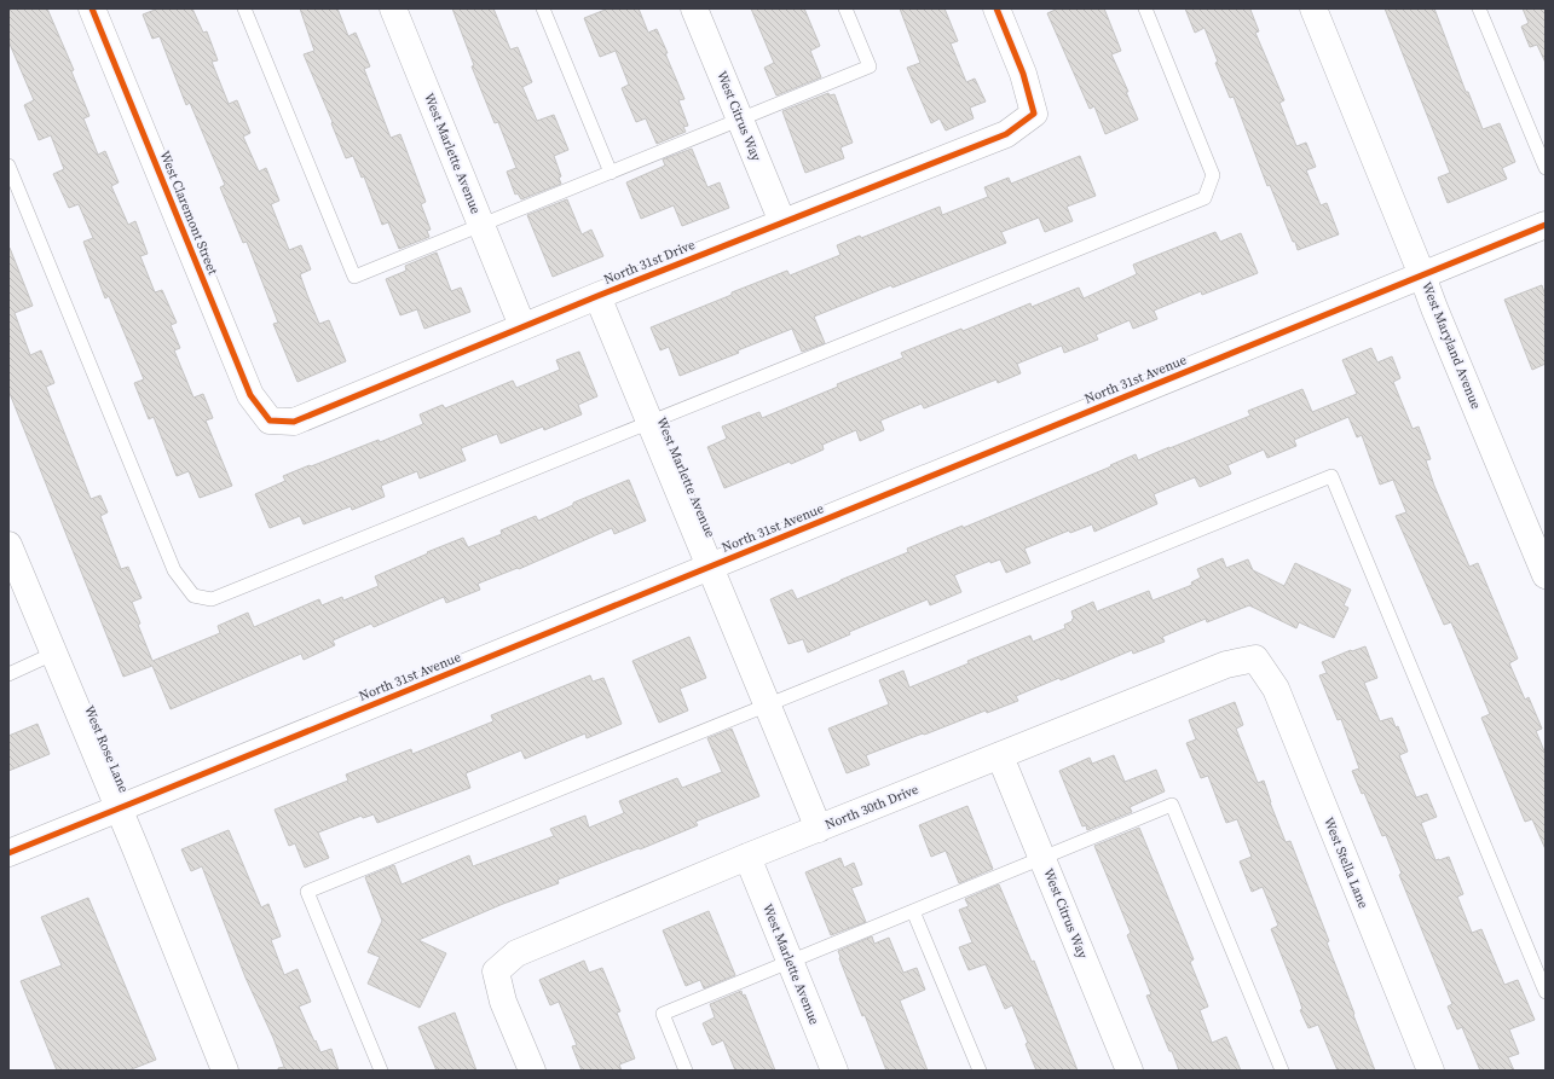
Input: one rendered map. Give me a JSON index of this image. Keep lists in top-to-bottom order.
{
  "streets": {
    "street": [
      "West Citrus Way",
      "West Marlette Avenue",
      "West Claremont Street",
      "North 31st Drive",
      "West Maryland Avenue",
      "North 31st Avenue",
      "West Rose Lane",
      "North 30th Drive",
      "West Stella Lane"
    ]
  },
  "crossings": [
    ["West Citrus Way", "North 31st Drive"],
    ["West Citrus Way", "North 30th Drive"],
    ["West Marlette Avenue", "North 31st Drive"],
    ["West Marlette Avenue", "North 31st Avenue"],
    ["West Marlette Avenue", "North 30th Drive"],
    ["West Claremont Street", "North 31st Drive"],
    ["West Maryland Avenue", "North 31st Avenue"],
    ["North 31st Avenue", "West Rose Lane"],
    ["North 30th Drive", "West Stella Lane"]
  ]
}
